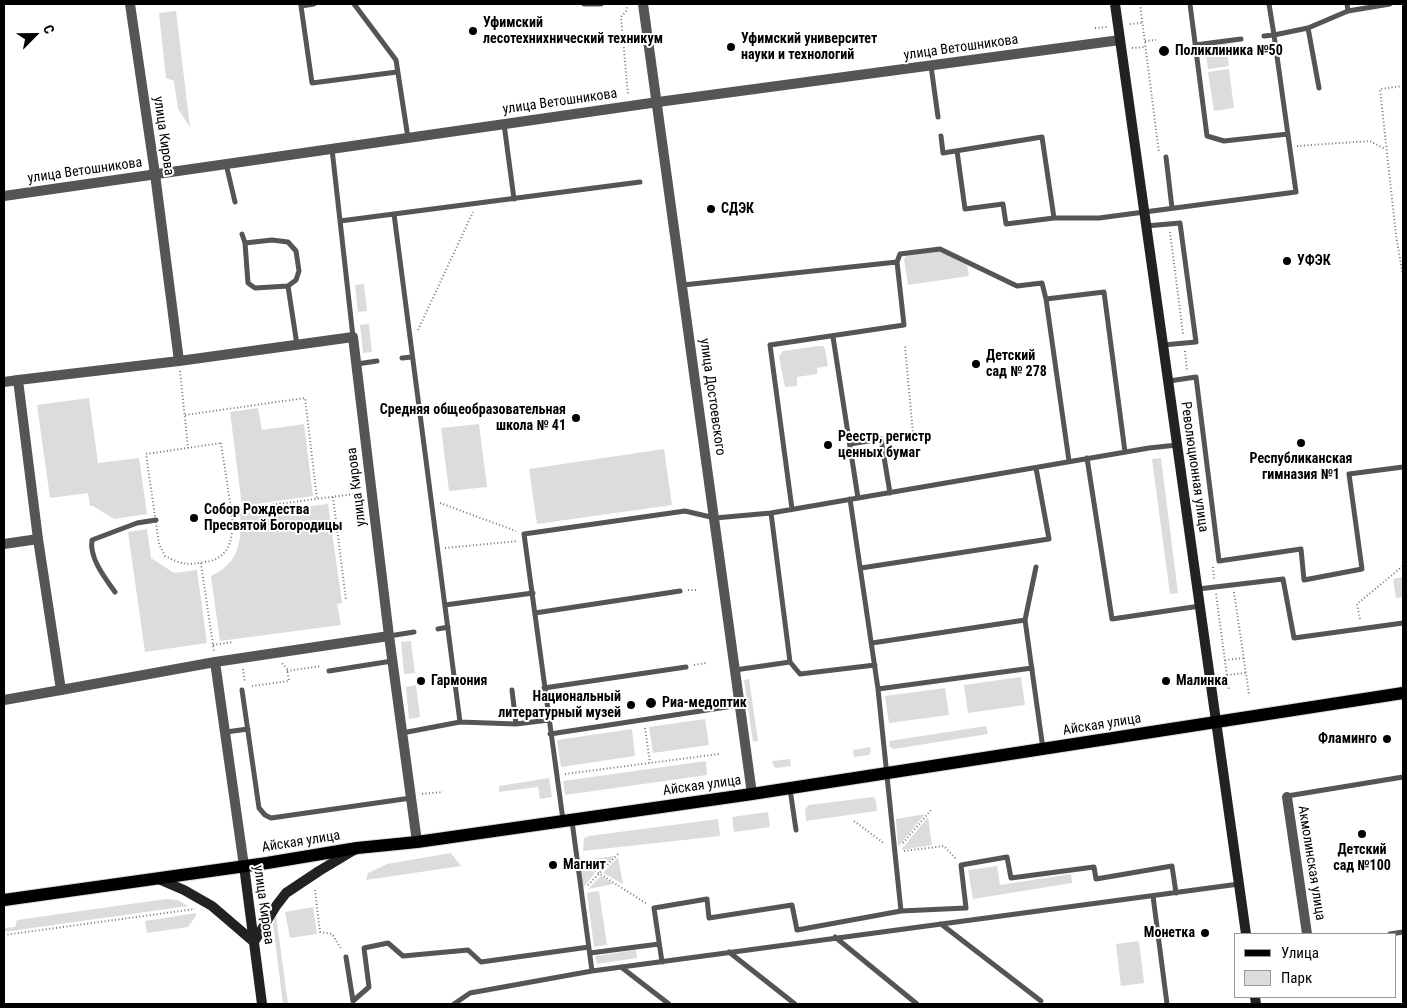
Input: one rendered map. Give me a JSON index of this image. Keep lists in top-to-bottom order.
{
  "streets": {
    "main road": ["улица Кирова", "Революционная улица", "Айская улица"],
    "street": ["улица Ветошникова", "улица Достоевского", "Акмолинская улица"]
  },
  "crossings": [
    ["улица Ветошникова", "улица Кирова"],
    ["улица Ветошникова", "улица Достоевского"],
    ["улица Ветошникова", "Революционная улица"],
    ["улица Кирова", "Айская улица"],
    ["улица Достоевского", "Айская улица"],
    ["Революционная улица", "Айская улица"]
  ],
  "places": [
    "Уфимский лесотехнихнический техникум",
    "Уфимский университет науки и технологий",
    "Поликлиника №50",
    "СДЭК",
    "УФЭК",
    "Детский сад № 278",
    "Средняя общеобразовательная школа № 41",
    "Республиканская гимназия №1",
    "Реестр, регистр ценных бумаг",
    "Собор Рождества Пресвятой Богородицы",
    "Гармония",
    "Малинка",
    "Риа-медоптик",
    "Национальный литературный музей",
    "Фламинго",
    "Детский сад №100",
    "Магнит",
    "Монетка"
  ],
  "legend": ["Улица", "Парк"],
  "north": "top right"
}
